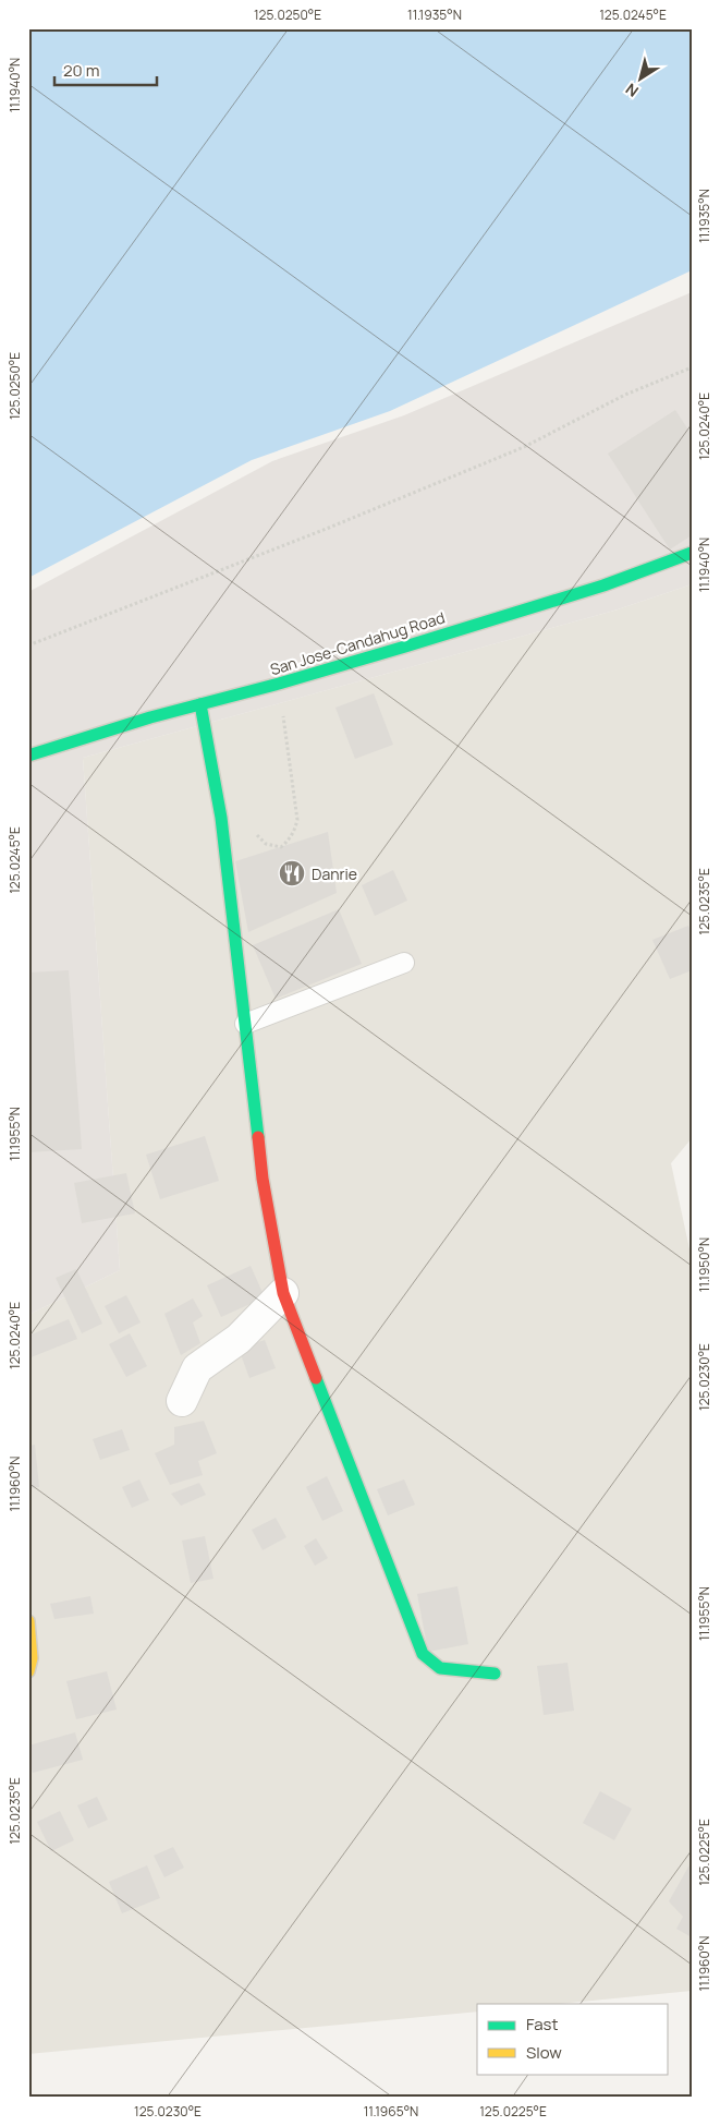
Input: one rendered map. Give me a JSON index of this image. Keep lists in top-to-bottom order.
{
  "streets": {
    "street": ["San Jose-Candahug Road"]
  },
  "places": {
    "restaurant": ["Danrie"]
  },
  "legend": ["Fast", "Slow"],
  "scale_bar": "20 m",
  "north": "bottom left",
  "coordinates": [
    "125.0250°E",
    "11.1935°N",
    "125.0245°E",
    "11.1940°N",
    "125.0240°E",
    "125.0235°E",
    "11.1955°N",
    "11.1950°N",
    "125.0230°E",
    "11.1960°N",
    "125.0225°E",
    "11.1965°N"
  ]
}
